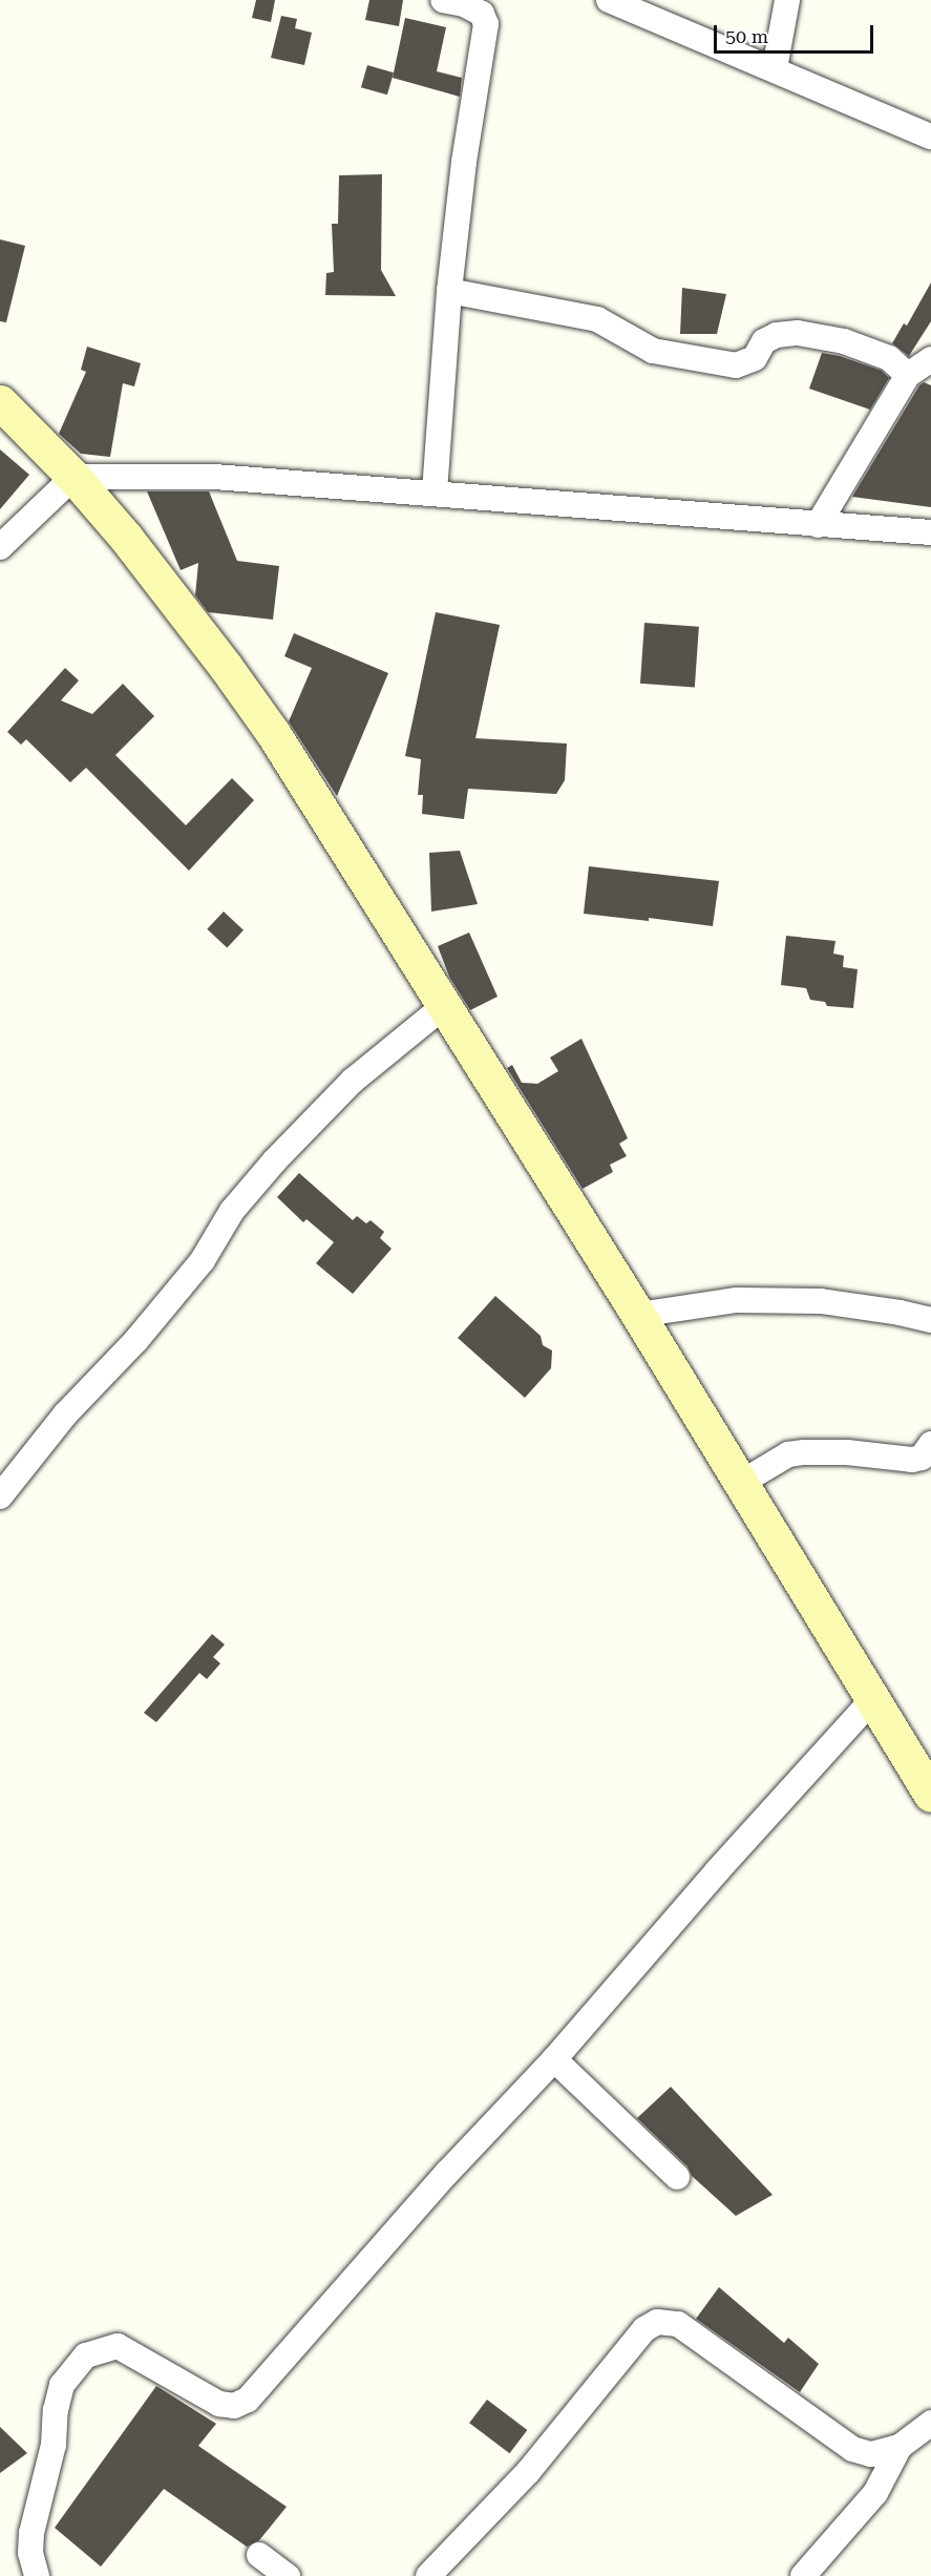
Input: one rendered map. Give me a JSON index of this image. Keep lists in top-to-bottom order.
{
  "scale_bar": "50 m"
}
